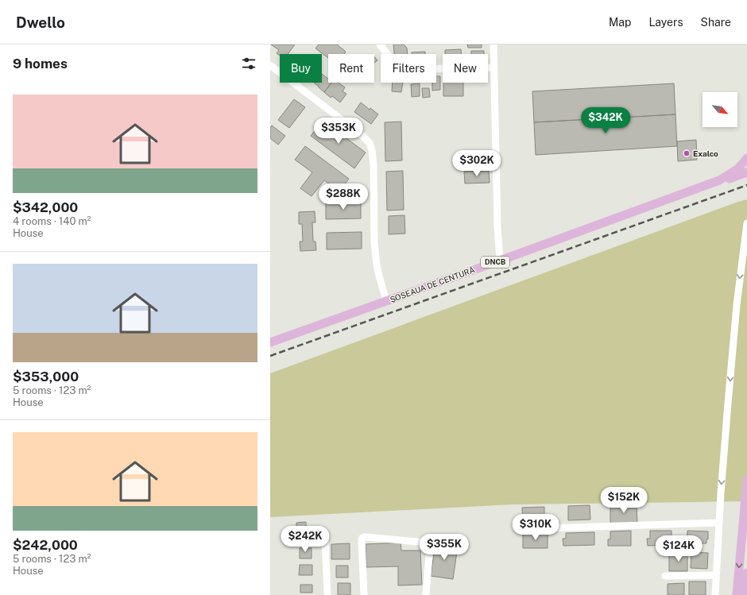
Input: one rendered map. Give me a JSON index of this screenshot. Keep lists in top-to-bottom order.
{
  "streets": {
    "main road": ["DNCB", "ȘOSEAUA DE CENTURĂ"]
  },
  "places": ["Exalco"],
  "north": "bottom right",
  "page": {
    "header": "Dwello",
    "nav": ["Map", "Layers", "Share"],
    "heading": "9 homes",
    "chip": [
      "Buy",
      "Rent",
      "Filters",
      "New"
    ],
    "list": [
      {
        "name": "$342,000",
        "note": "4 rooms · 140 m² · House"
      },
      {
        "name": "$353,000",
        "note": "5 rooms · 123 m² · House"
      },
      {
        "name": "$242,000",
        "note": "5 rooms · 123 m² · House"
      }
    ],
    "price": [
      "$342K",
      "$353K",
      "$302K",
      "$288K",
      "$152K",
      "$310K",
      "$242K",
      "$355K",
      "$124K"
    ]
  }
}
